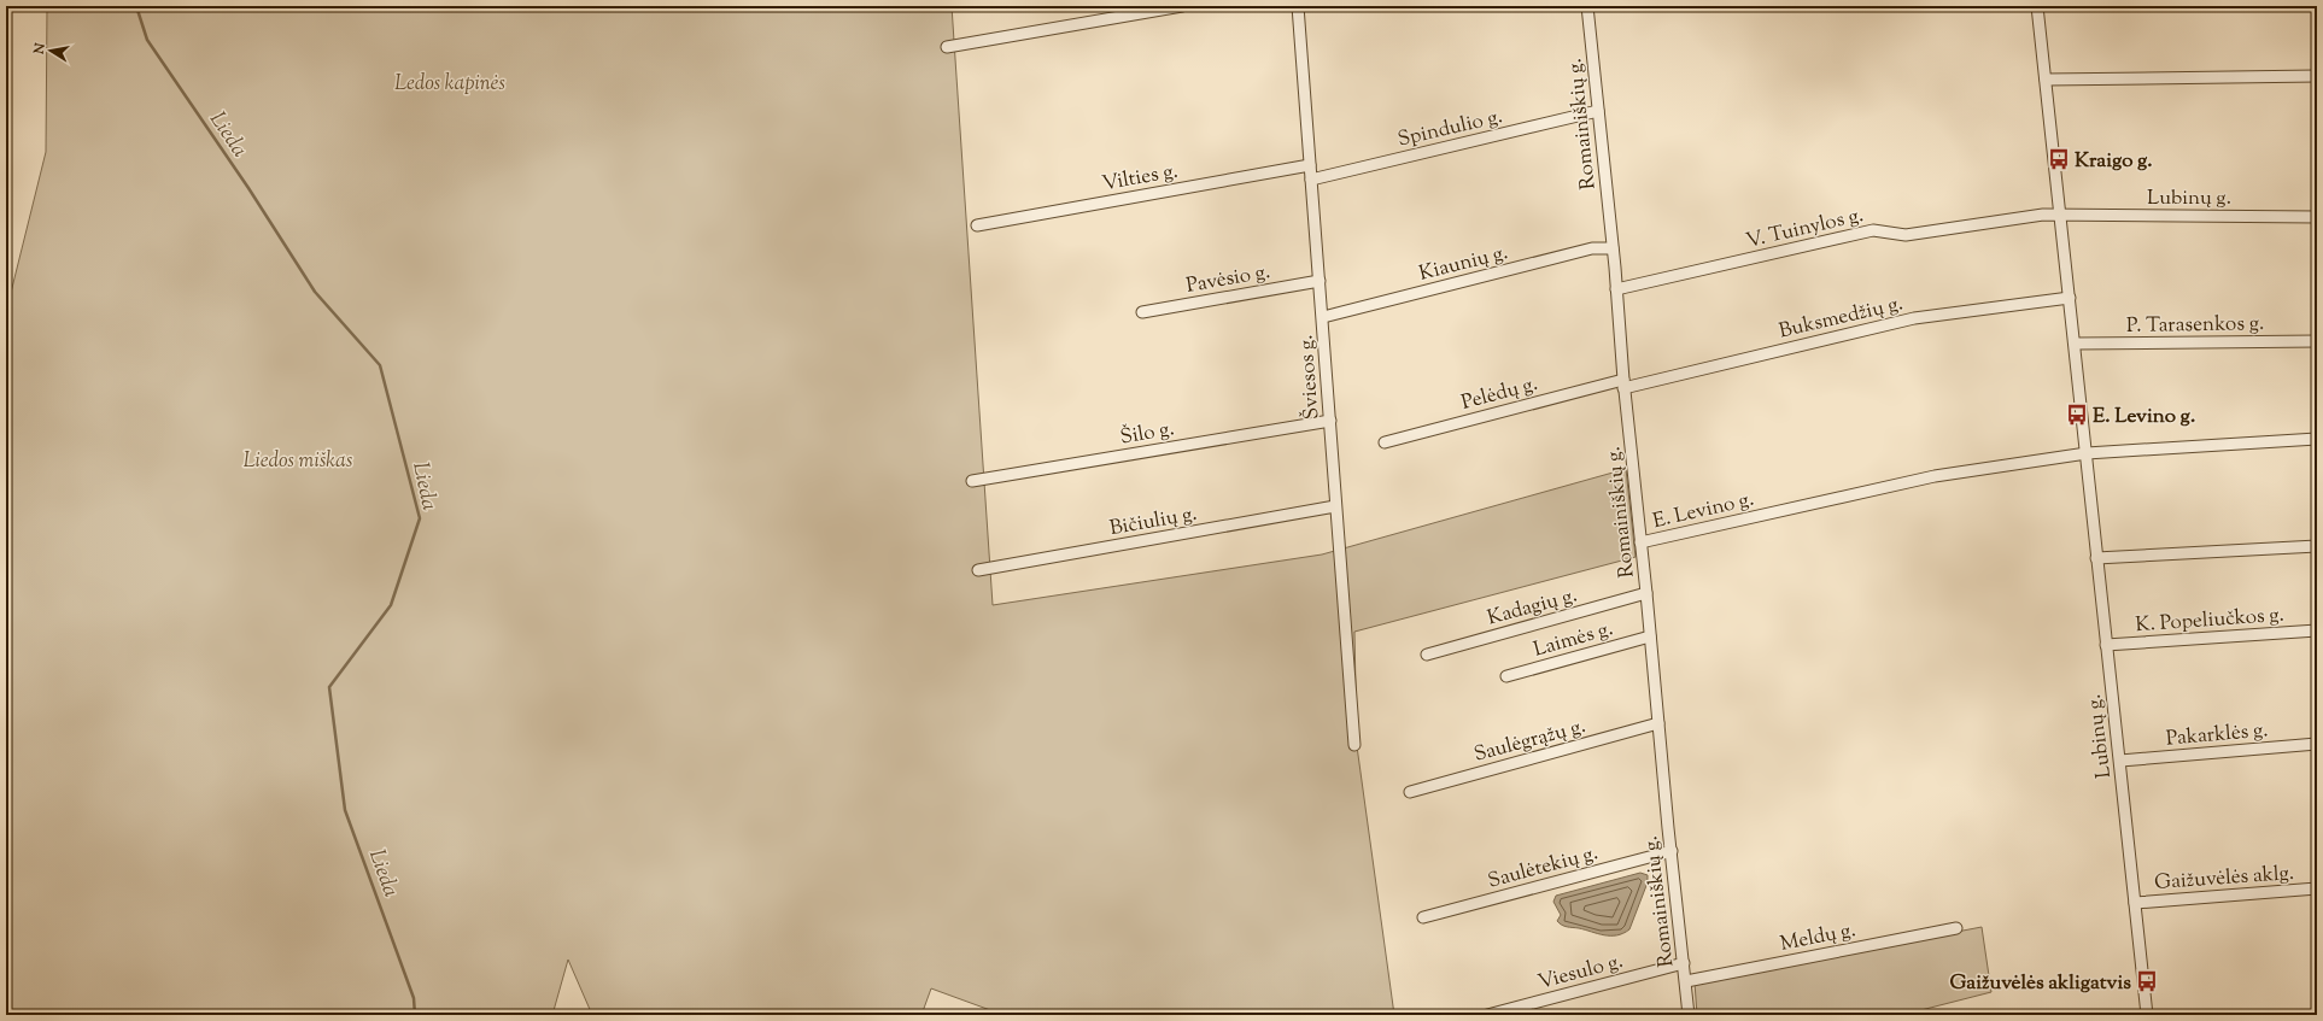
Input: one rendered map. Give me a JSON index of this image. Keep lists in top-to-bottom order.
{
  "streets": {
    "street": [
      "Romainiškių g.",
      "Spindulio g.",
      "Vilties g.",
      "Lubinų g.",
      "V. Tuinylos g.",
      "Kiaunių g.",
      "Pavėsio g.",
      "Buksmedžių g.",
      "P. Tarasenkos g.",
      "Šviesos g.",
      "Pelėdų g.",
      "Šilo g.",
      "E. Levino g.",
      "Bičiulių g.",
      "Kadagių g.",
      "K. Popeliučkos g.",
      "Laimės g.",
      "Pakarklės g.",
      "Saulėgrąžų g.",
      "Saulėtekių g.",
      "Gaižuvėlės aklg.",
      "Meldų g.",
      "Viesulo g."
    ]
  },
  "crossings": [
    ["Romainiškių g.", "Spindulio g."],
    ["Romainiškių g.", "V. Tuinylos g."],
    ["Romainiškių g.", "Kiaunių g."],
    ["Romainiškių g.", "Buksmedžių g."],
    ["Romainiškių g.", "Pelėdų g."],
    ["Romainiškių g.", "E. Levino g."],
    ["Romainiškių g.", "Kadagių g."],
    ["Romainiškių g.", "Laimės g."],
    ["Romainiškių g.", "Saulėgrąžų g."],
    ["Romainiškių g.", "Saulėtekių g."],
    ["Romainiškių g.", "Meldų g."],
    ["Romainiškių g.", "Viesulo g."],
    ["Spindulio g.", "Šviesos g."],
    ["Vilties g.", "Šviesos g."],
    ["Lubinų g.", "V. Tuinylos g."],
    ["Lubinų g.", "Buksmedžių g."],
    ["Lubinų g.", "P. Tarasenkos g."],
    ["Lubinų g.", "E. Levino g."],
    ["Lubinų g.", "K. Popeliučkos g."],
    ["Lubinų g.", "Pakarklės g."],
    ["Lubinų g.", "Gaižuvėlės aklg."],
    ["Kiaunių g.", "Šviesos g."],
    ["Pavėsio g.", "Šviesos g."],
    ["Buksmedžių g.", "Pelėdų g."],
    ["Šviesos g.", "Šilo g."],
    ["Šviesos g.", "Bičiulių g."]
  ],
  "water": ["Lieda"],
  "parks": ["Ledos kapinės", "Liedos miškas"],
  "places": {
    "bus stop": ["Kraigo g.", "E. Levino g.", "Gaižuvėlės akligatvis"]
  },
  "north": "left"
}
